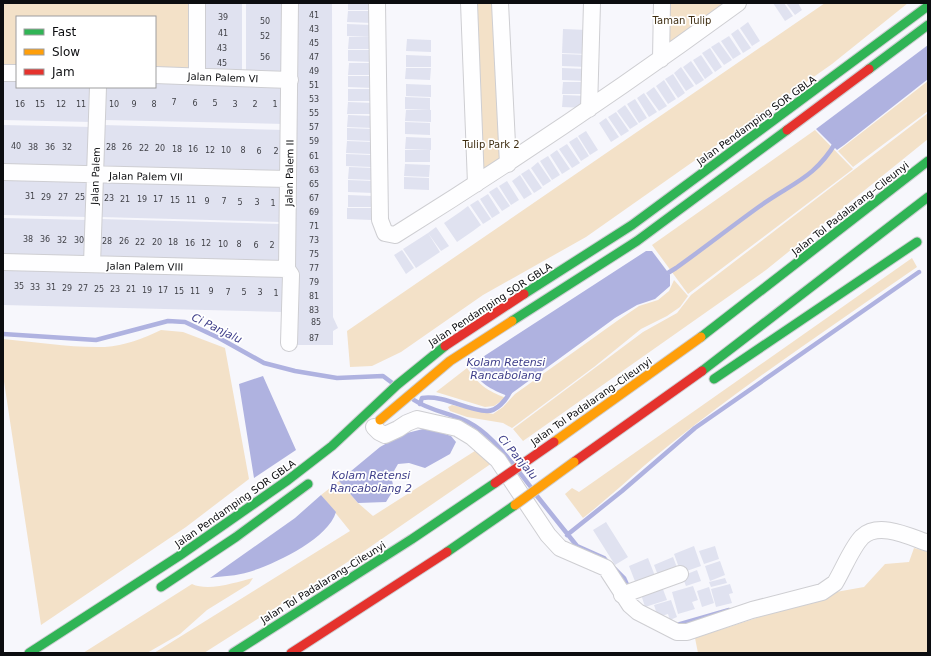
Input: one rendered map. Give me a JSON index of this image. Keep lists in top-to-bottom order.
{
  "streets": {
    "main road": ["Jalan Pendamping SOR GBLA", "Jalan Tol Padalarang–Cileunyi"],
    "street": [
      "Jalan Palem VI",
      "Jalan Palem II",
      "Jalan Palem",
      "Jalan Palem VII",
      "Jalan Palem VIII"
    ]
  },
  "crossings": [
    ["Jalan Palem VI", "Jalan Palem II"],
    ["Jalan Palem II", "Jalan Palem VII"],
    ["Jalan Palem II", "Jalan Palem VIII"],
    ["Jalan Palem", "Jalan Palem VII"],
    ["Jalan Palem", "Jalan Palem VIII"]
  ],
  "water": ["Ci Panjalu", "Kolam Retensi Rancabolang", "Kolam Retensi Rancabolang 2"],
  "parks": ["Taman Tulip", "Tulip Park 2"],
  "house_numbers": [
    "41",
    "39",
    "50",
    "43",
    "41",
    "52",
    "45",
    "43",
    "56",
    "47",
    "45",
    "49",
    "51",
    "53",
    "7",
    "6",
    "5",
    "16",
    "15",
    "12",
    "11",
    "10",
    "9",
    "8",
    "3",
    "2",
    "1",
    "55",
    "57",
    "59",
    "40",
    "38",
    "36",
    "32",
    "28",
    "26",
    "22",
    "20",
    "18",
    "16",
    "12",
    "10",
    "8",
    "6",
    "2",
    "61",
    "63",
    "65",
    "31",
    "29",
    "27",
    "25",
    "23",
    "67",
    "21",
    "19",
    "17",
    "15",
    "11",
    "9",
    "7",
    "5",
    "3",
    "1",
    "69",
    "71",
    "38",
    "36",
    "32",
    "30",
    "73",
    "28",
    "26",
    "22",
    "20",
    "18",
    "16",
    "12",
    "10",
    "8",
    "6",
    "2",
    "75",
    "77",
    "79",
    "35",
    "33",
    "31",
    "29",
    "27",
    "25",
    "23",
    "21",
    "19",
    "17",
    "15",
    "11",
    "9",
    "7",
    "5",
    "3",
    "1",
    "81",
    "83",
    "85",
    "87"
  ],
  "legend": ["Fast", "Slow", "Jam"]
}
